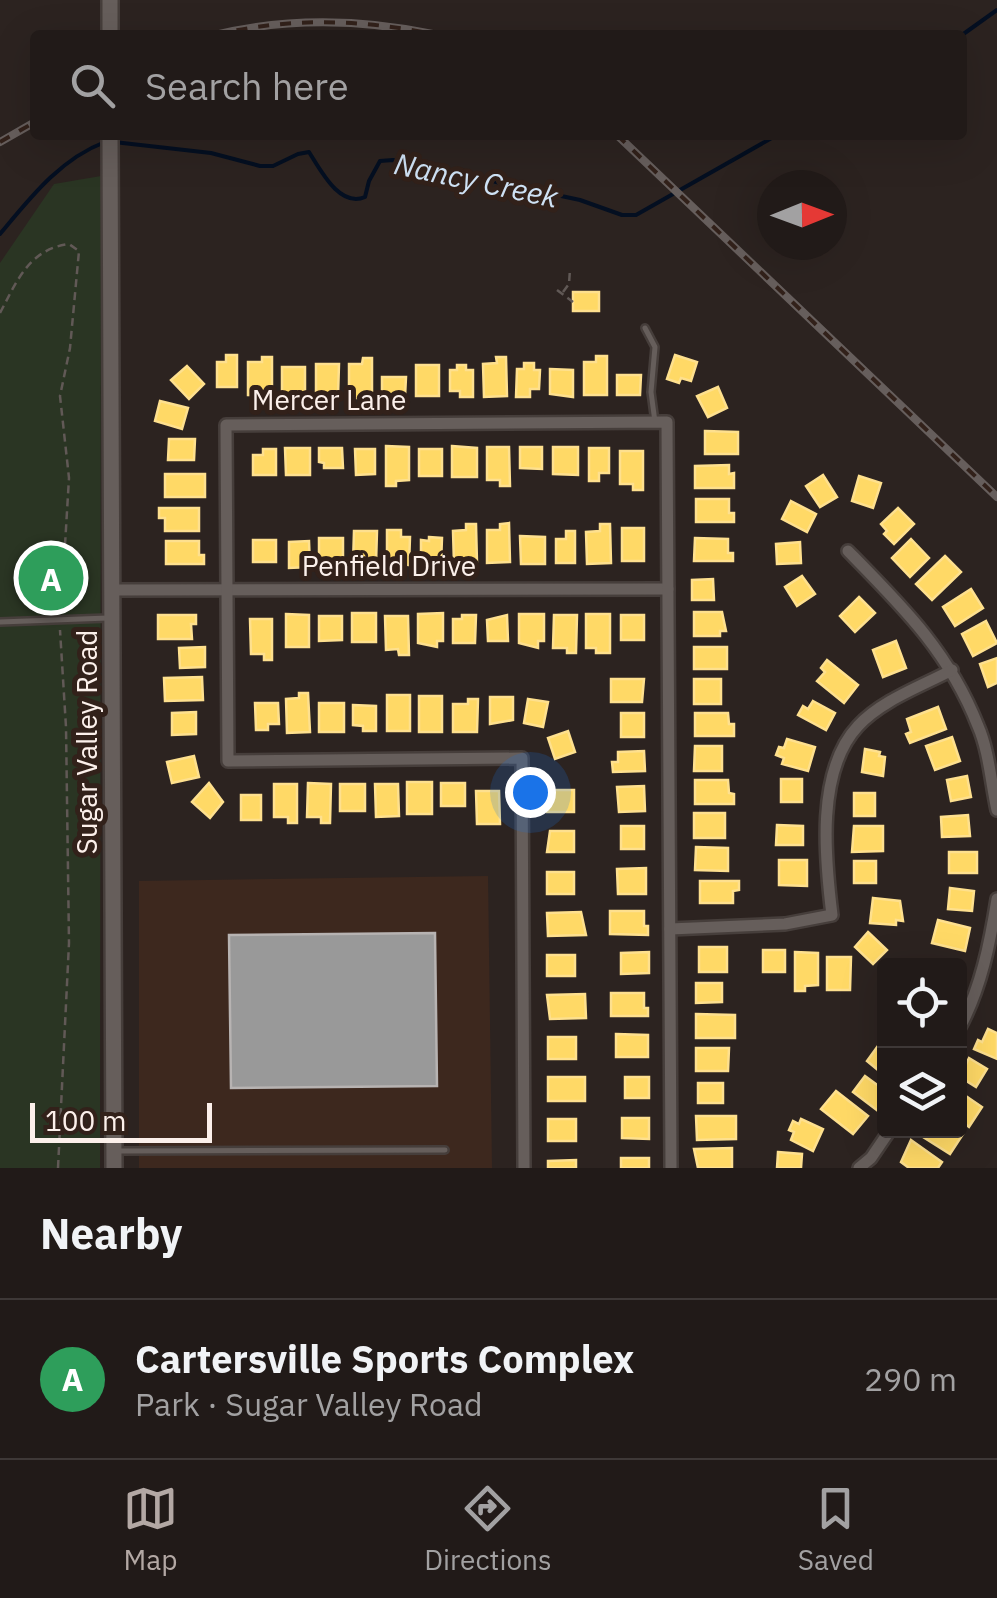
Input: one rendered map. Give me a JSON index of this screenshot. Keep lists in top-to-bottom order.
{
  "streets": {
    "street": ["Mercer Lane", "Penfield Drive", "Sugar Valley Road"]
  },
  "crossings": [
    ["Mercer Lane", "Penfield Drive"],
    ["Penfield Drive", "Sugar Valley Road"]
  ],
  "water": ["Nancy Creek"],
  "scale_bar": "100 m",
  "north": "right",
  "page": {
    "search": "Search here",
    "pins": "A",
    "scale": "100 m",
    "heading": "Nearby",
    "list": [
      {
        "mark": "A",
        "name": "Cartersville Sports Complex",
        "note": "Park · Sugar Valley Road",
        "value": "290 m"
      }
    ],
    "nav": ["Map", "Directions", "Saved"]
  }
}
